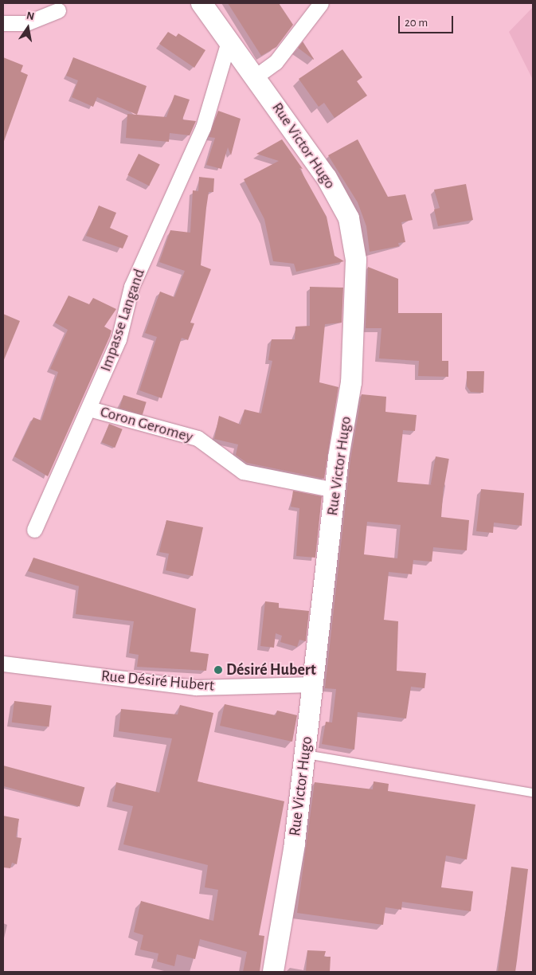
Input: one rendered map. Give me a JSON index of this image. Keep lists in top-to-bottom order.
{
  "streets": {
    "street": [
      "Rue Victor Hugo",
      "Impasse Langand",
      "Coron Geromey",
      "Rue Désiré Hubert"
    ]
  },
  "crossings": [
    ["Rue Victor Hugo", "Impasse Langand"],
    ["Rue Victor Hugo", "Coron Geromey"],
    ["Rue Victor Hugo", "Rue Désiré Hubert"],
    ["Impasse Langand", "Coron Geromey"]
  ],
  "places": ["Désiré Hubert"],
  "scale_bar": "20 m",
  "north": "top"
}
